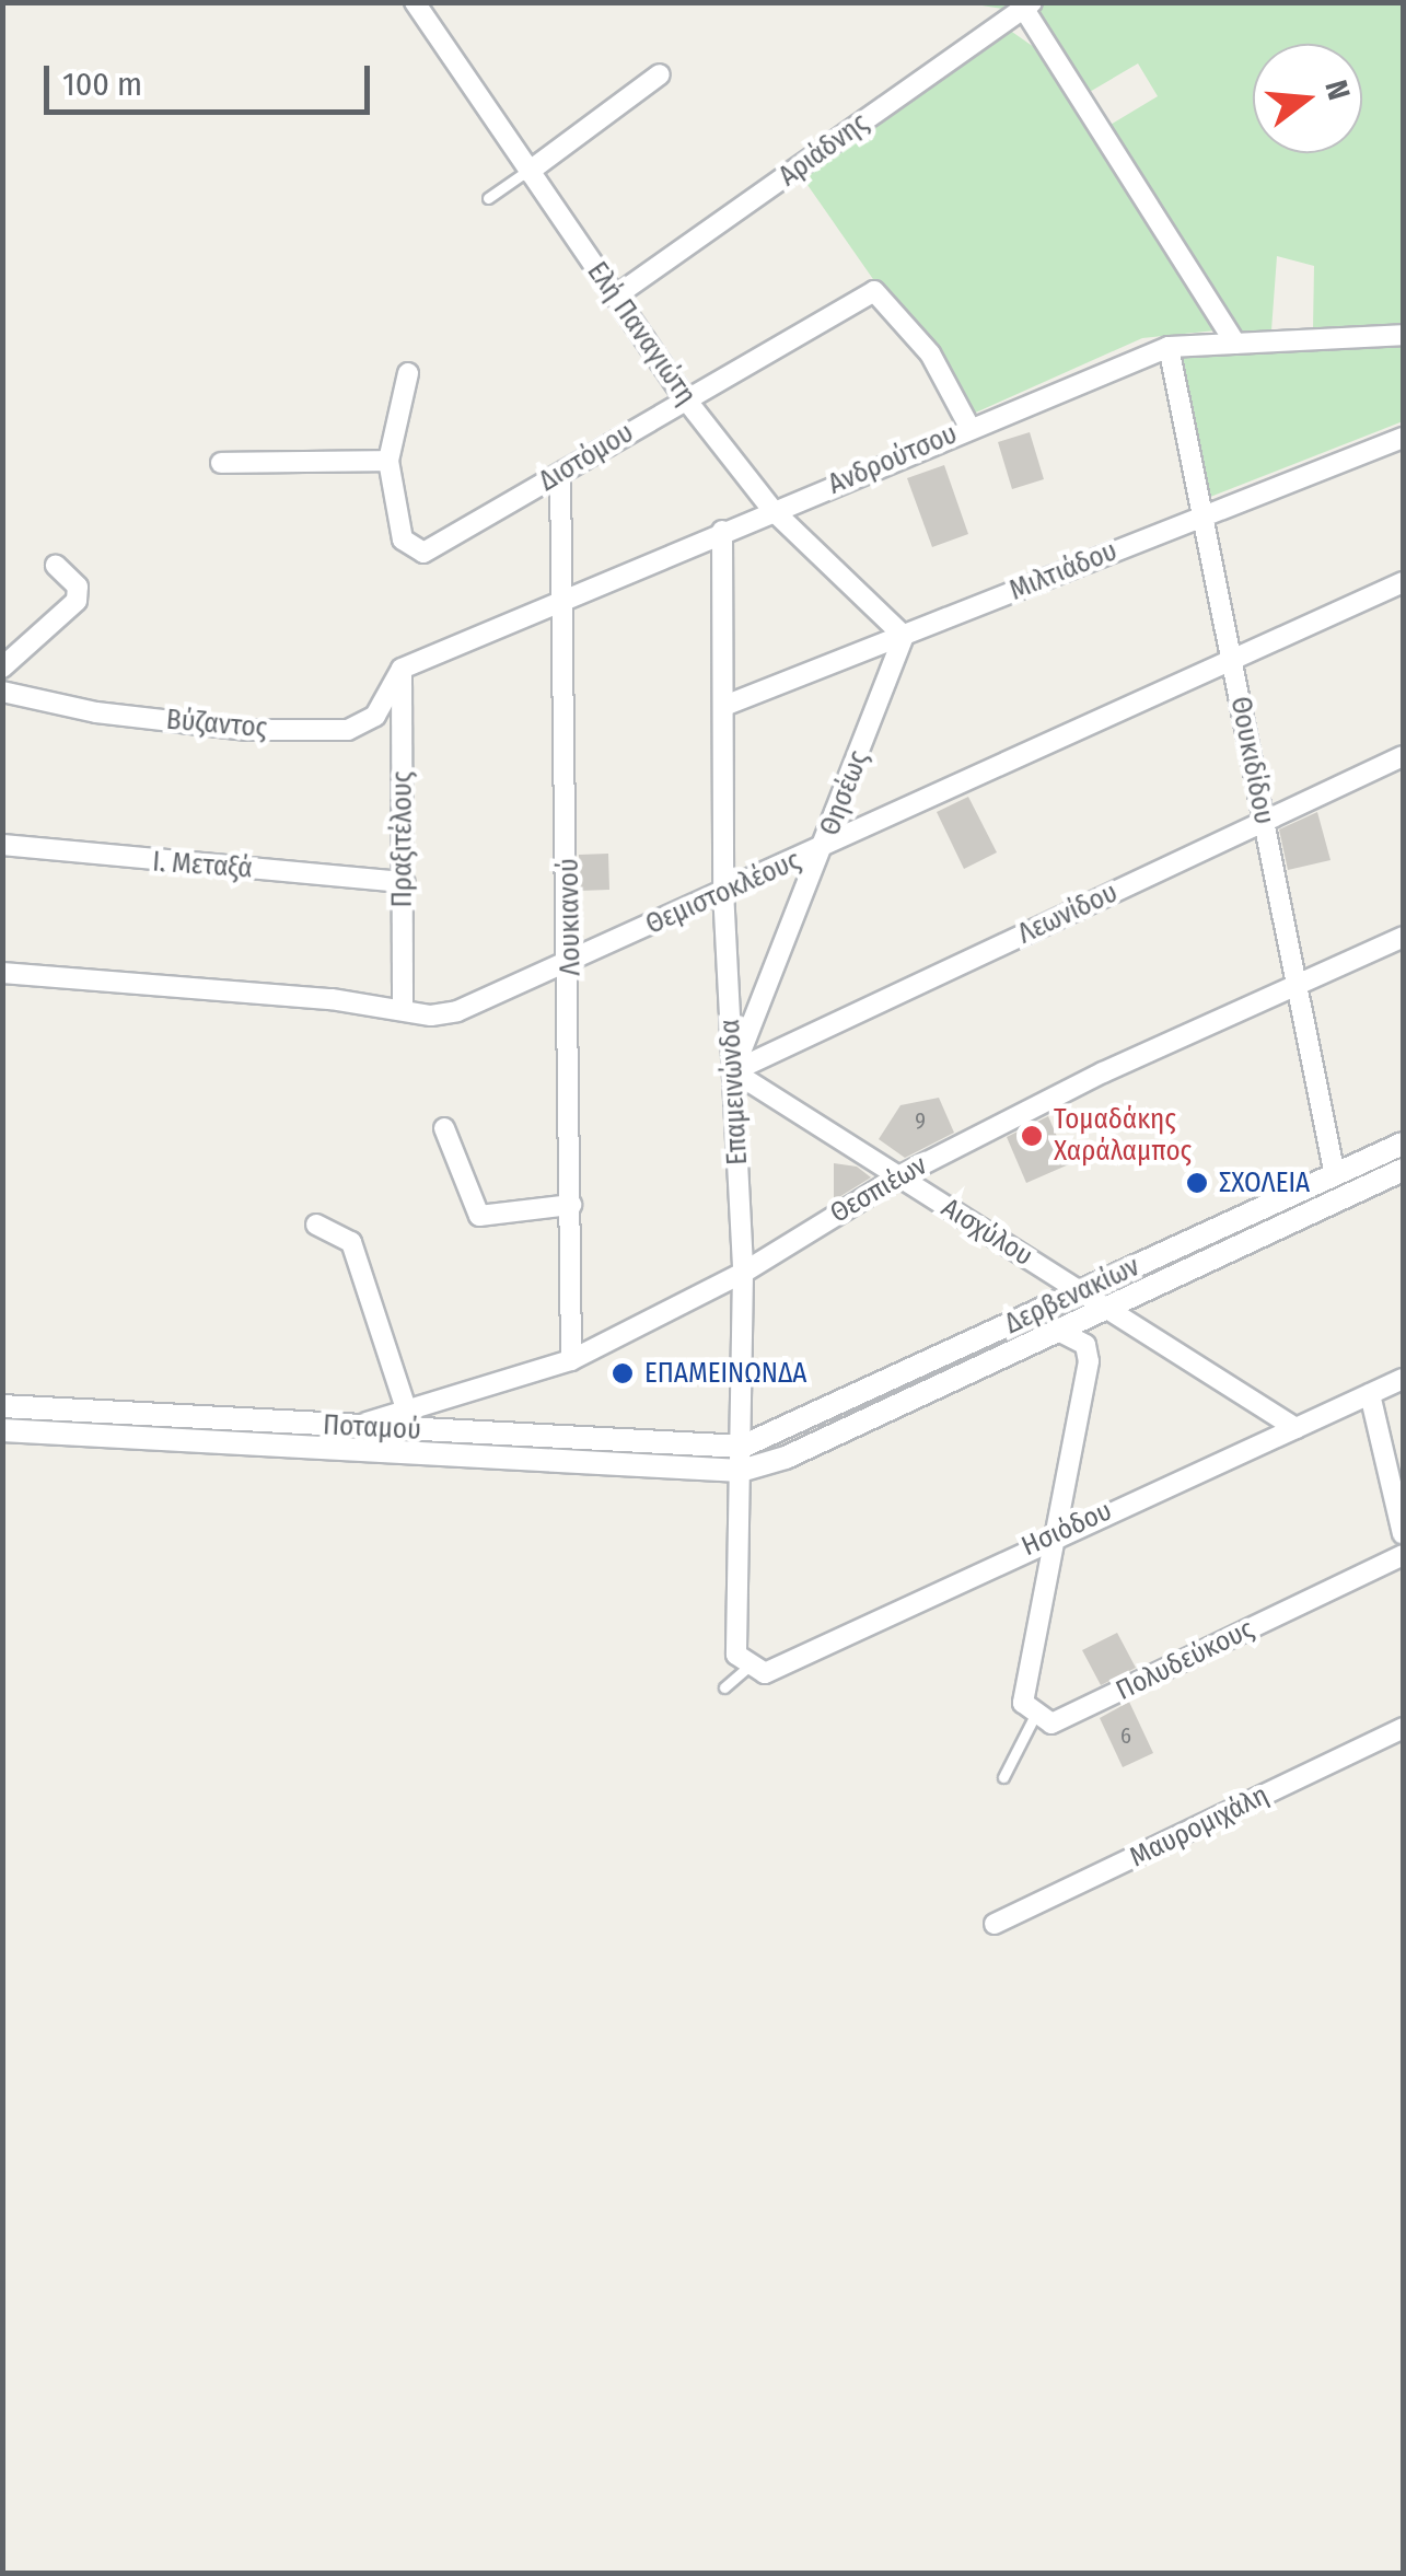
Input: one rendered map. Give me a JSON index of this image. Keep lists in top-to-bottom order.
{
  "streets": {
    "street": [
      "Αριάδνης",
      "Ελή Παναγιώτη",
      "Διστόμου",
      "Ανδρούτσου",
      "Μιλτιάδου",
      "Βύζαντος",
      "Θουκιδίδου",
      "Θησέως",
      "Πραξιτέλους",
      "Ι. Μεταξά",
      "Θεμιστοκλέους",
      "Λεωνίδου",
      "Λουκιανού",
      "Επαμεινώνδα",
      "Θεσπιέων",
      "Αισχύλου",
      "Δερβενακίων",
      "Ποταμού",
      "Ησιόδου",
      "Πολυδεύκους",
      "Μαυρομιχάλη"
    ]
  },
  "crossings": [
    ["Αριάδνης", "Ελή Παναγιώτη"],
    ["Ελή Παναγιώτη", "Διστόμου"],
    ["Ελή Παναγιώτη", "Ανδρούτσου"],
    ["Ελή Παναγιώτη", "Μιλτιάδου"],
    ["Ελή Παναγιώτη", "Θησέως"],
    ["Διστόμου", "Ανδρούτσου"],
    ["Διστόμου", "Λουκιανού"],
    ["Ανδρούτσου", "Βύζαντος"],
    ["Ανδρούτσου", "Θουκιδίδου"],
    ["Ανδρούτσου", "Πραξιτέλους"],
    ["Ανδρούτσου", "Λουκιανού"],
    ["Ανδρούτσου", "Επαμεινώνδα"],
    ["Μιλτιάδου", "Θουκιδίδου"],
    ["Μιλτιάδου", "Θησέως"],
    ["Μιλτιάδου", "Επαμεινώνδα"],
    ["Βύζαντος", "Πραξιτέλους"],
    ["Θουκιδίδου", "Θεμιστοκλέους"],
    ["Θουκιδίδου", "Λεωνίδου"],
    ["Θουκιδίδου", "Θεσπιέων"],
    ["Θουκιδίδου", "Δερβενακίων"],
    ["Θησέως", "Θεμιστοκλέους"],
    ["Θησέως", "Λεωνίδου"],
    ["Θησέως", "Επαμεινώνδα"],
    ["Θησέως", "Αισχύλου"],
    ["Πραξιτέλους", "Ι. Μεταξά"],
    ["Πραξιτέλους", "Θεμιστοκλέους"],
    ["Θεμιστοκλέους", "Λουκιανού"],
    ["Θεμιστοκλέους", "Επαμεινώνδα"],
    ["Λεωνίδου", "Επαμεινώνδα"],
    ["Λεωνίδου", "Αισχύλου"],
    ["Λουκιανού", "Θεσπιέων"],
    ["Επαμεινώνδα", "Θεσπιέων"],
    ["Επαμεινώνδα", "Αισχύλου"],
    ["Επαμεινώνδα", "Δερβενακίων"],
    ["Επαμεινώνδα", "Ποταμού"],
    ["Επαμεινώνδα", "Ησιόδου"],
    ["Θεσπιέων", "Αισχύλου"],
    ["Θεσπιέων", "Ποταμού"],
    ["Αισχύλου", "Δερβενακίων"],
    ["Αισχύλου", "Ησιόδου"],
    ["Δερβενακίων", "Ποταμού"]
  ],
  "places": ["Τομαδάκης Χαράλαμπος", "ΣΧΟΛΕΙΑ", "ΕΠΑΜΕΙΝΩΝΔΑ"],
  "house_numbers": ["9", "6"],
  "scale_bar": "100 m",
  "north": "right"
}
